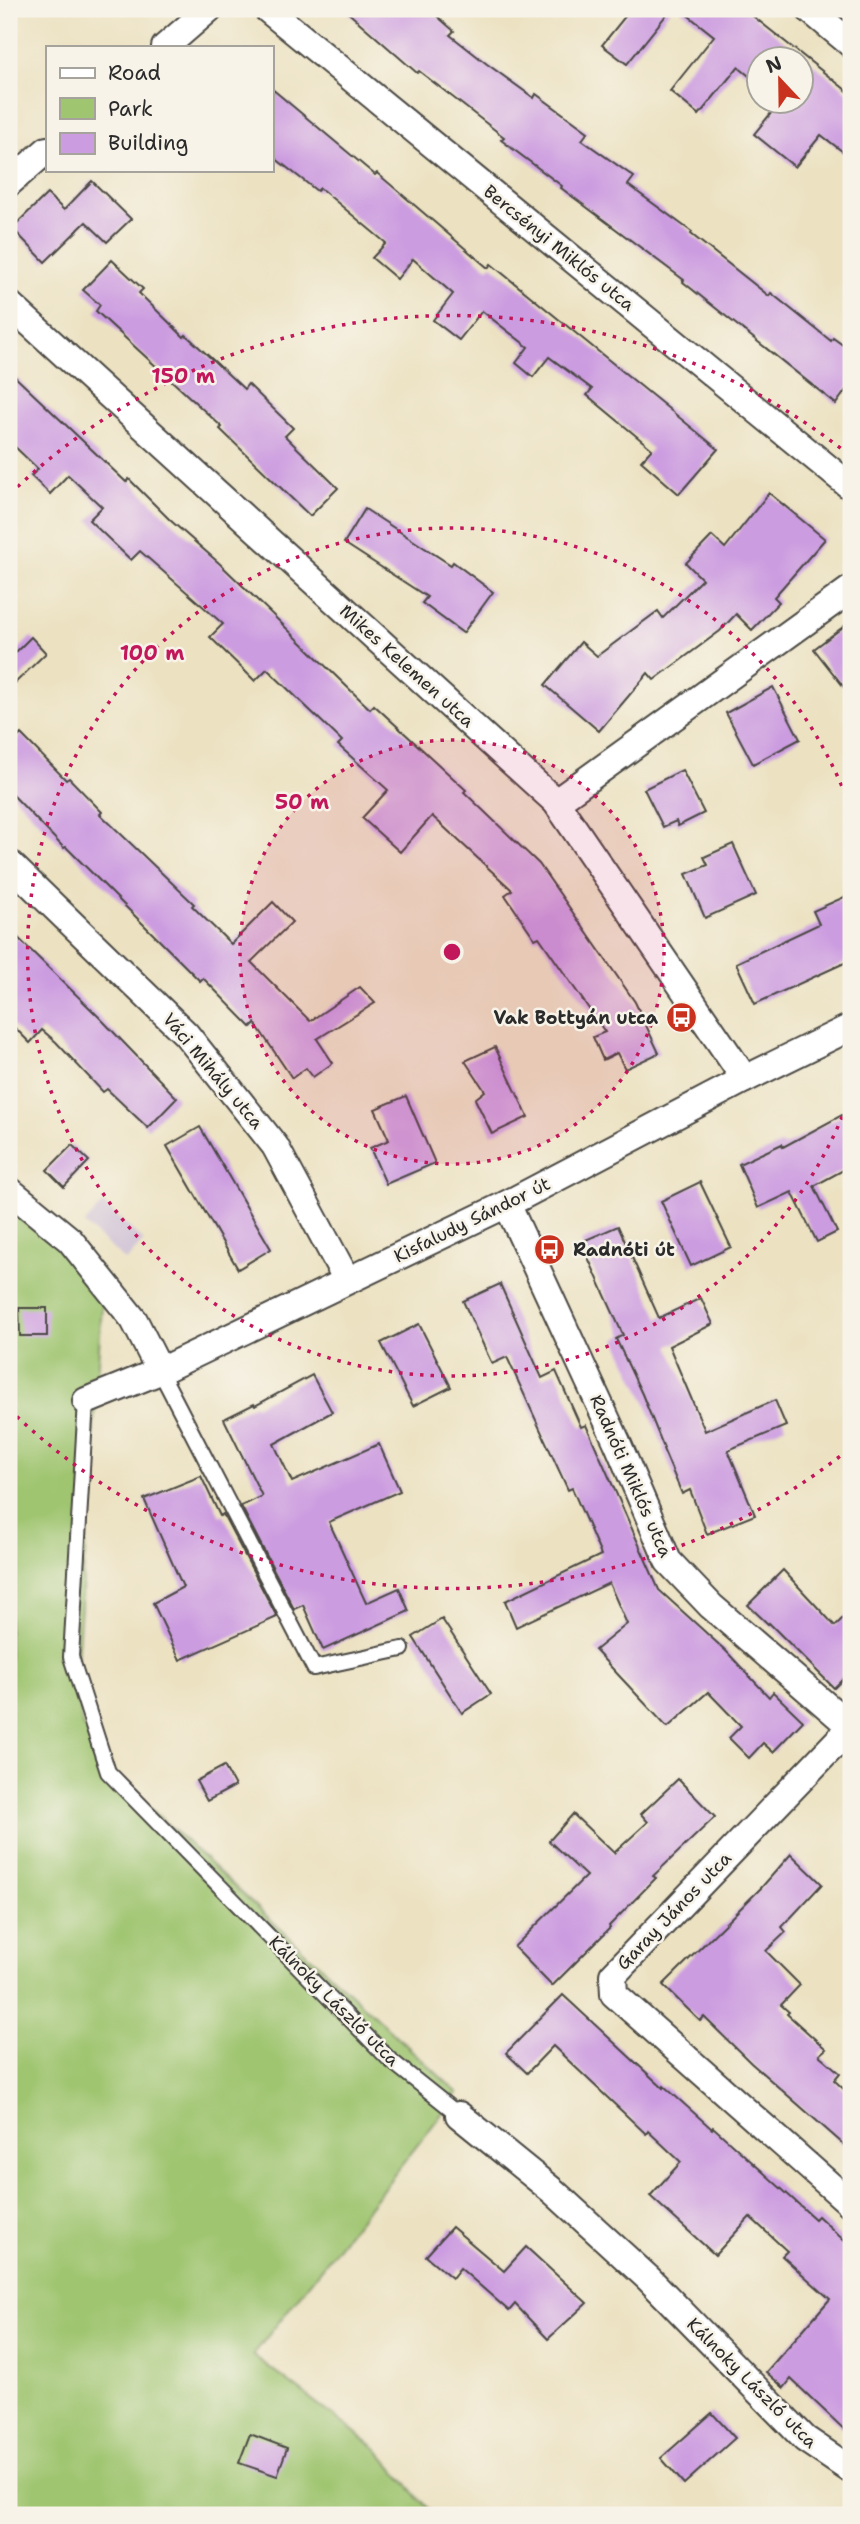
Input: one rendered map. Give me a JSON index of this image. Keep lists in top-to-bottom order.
{
  "streets": {
    "street": [
      "Bercsényi Miklós utca",
      "Mikes Kelemen utca",
      "Váci Mihály utca",
      "Kisfaludy Sándor út",
      "Radnóti Miklós utca",
      "Garay János utca",
      "Kálnoky László utca"
    ]
  },
  "crossings": [
    ["Mikes Kelemen utca", "Kisfaludy Sándor út"],
    ["Váci Mihály utca", "Kisfaludy Sándor út"],
    ["Kisfaludy Sándor út", "Radnóti Miklós utca"],
    ["Kisfaludy Sándor út", "Kálnoky László utca"],
    ["Radnóti Miklós utca", "Garay János utca"]
  ],
  "places": {
    "bus stop": ["Vak Bottyán utca", "Radnóti út"]
  },
  "legend": ["Road", "Park", "Building"],
  "north": "top",
  "rings": ["150 m", "100 m", "50 m"]
}
